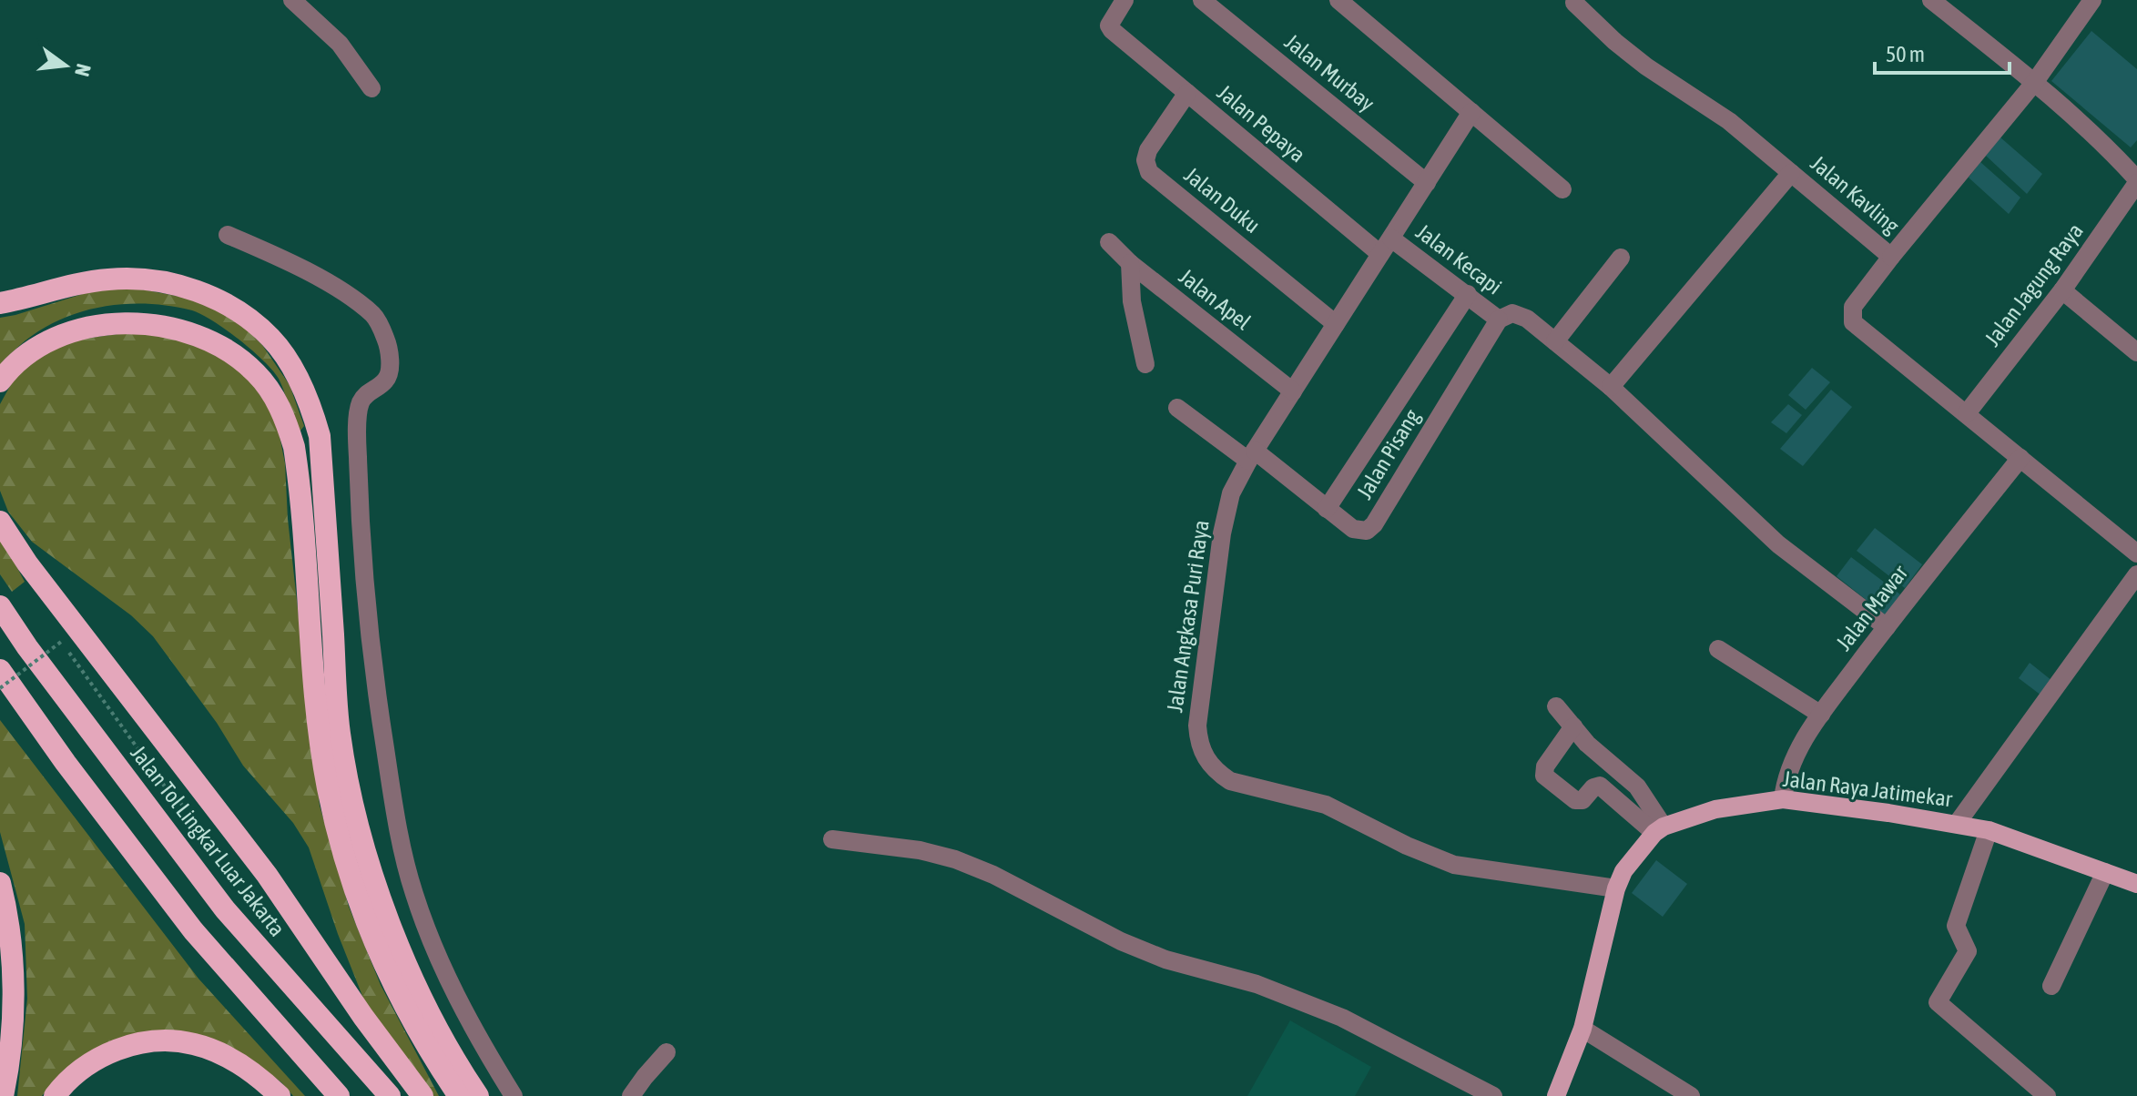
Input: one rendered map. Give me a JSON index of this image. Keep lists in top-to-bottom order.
{
  "streets": {
    "highway": ["Jalan Tol Lingkar Luar Jakarta"],
    "main road": ["Jalan Raya Jatimekar"],
    "street": [
      "Jalan Murbay",
      "Jalan Pepaya",
      "Jalan Kavling",
      "Jalan Duku",
      "Jalan Kecapi",
      "Jalan Jagung Raya",
      "Jalan Apel",
      "Jalan Pisang",
      "Jalan Mawar",
      "Jalan Angkasa Puri Raya"
    ]
  },
  "crossings": [
    ["Jalan Murbay", "Jalan Angkasa Puri Raya"],
    ["Jalan Pepaya", "Jalan Duku"],
    ["Jalan Pepaya", "Jalan Kecapi"],
    ["Jalan Pepaya", "Jalan Angkasa Puri Raya"],
    ["Jalan Kavling", "Jalan Jagung Raya"],
    ["Jalan Kavling", "Jalan Mawar"],
    ["Jalan Duku", "Jalan Angkasa Puri Raya"],
    ["Jalan Kecapi", "Jalan Pisang"],
    ["Jalan Kecapi", "Jalan Angkasa Puri Raya"],
    ["Jalan Apel", "Jalan Angkasa Puri Raya"],
    ["Jalan Pisang", "Jalan Angkasa Puri Raya"],
    ["Jalan Mawar", "Jalan Raya Jatimekar"]
  ],
  "scale_bar": "50 m",
  "north": "right"
}
